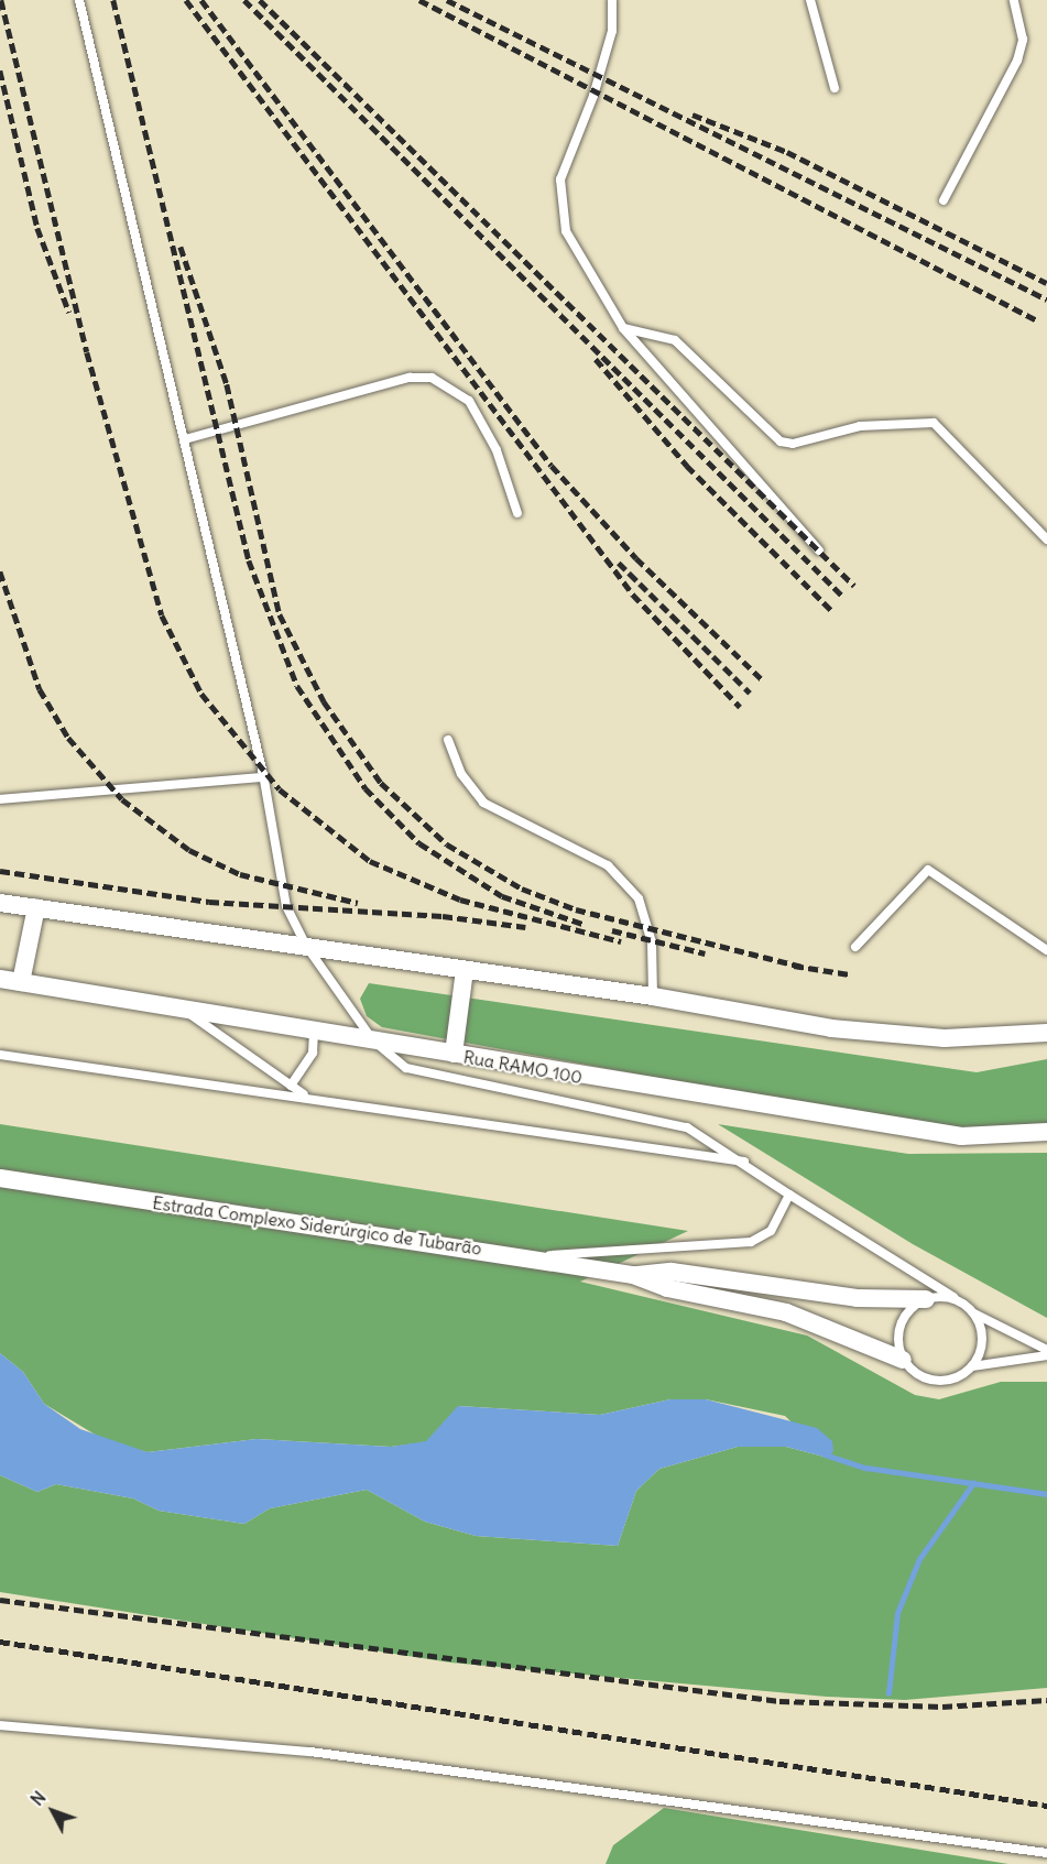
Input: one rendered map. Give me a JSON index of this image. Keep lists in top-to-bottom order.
{
  "streets": {
    "street": ["Rua RAMO 100", "Estrada Complexo Siderúrgico de Tubarão"]
  },
  "north": "top left"
}
